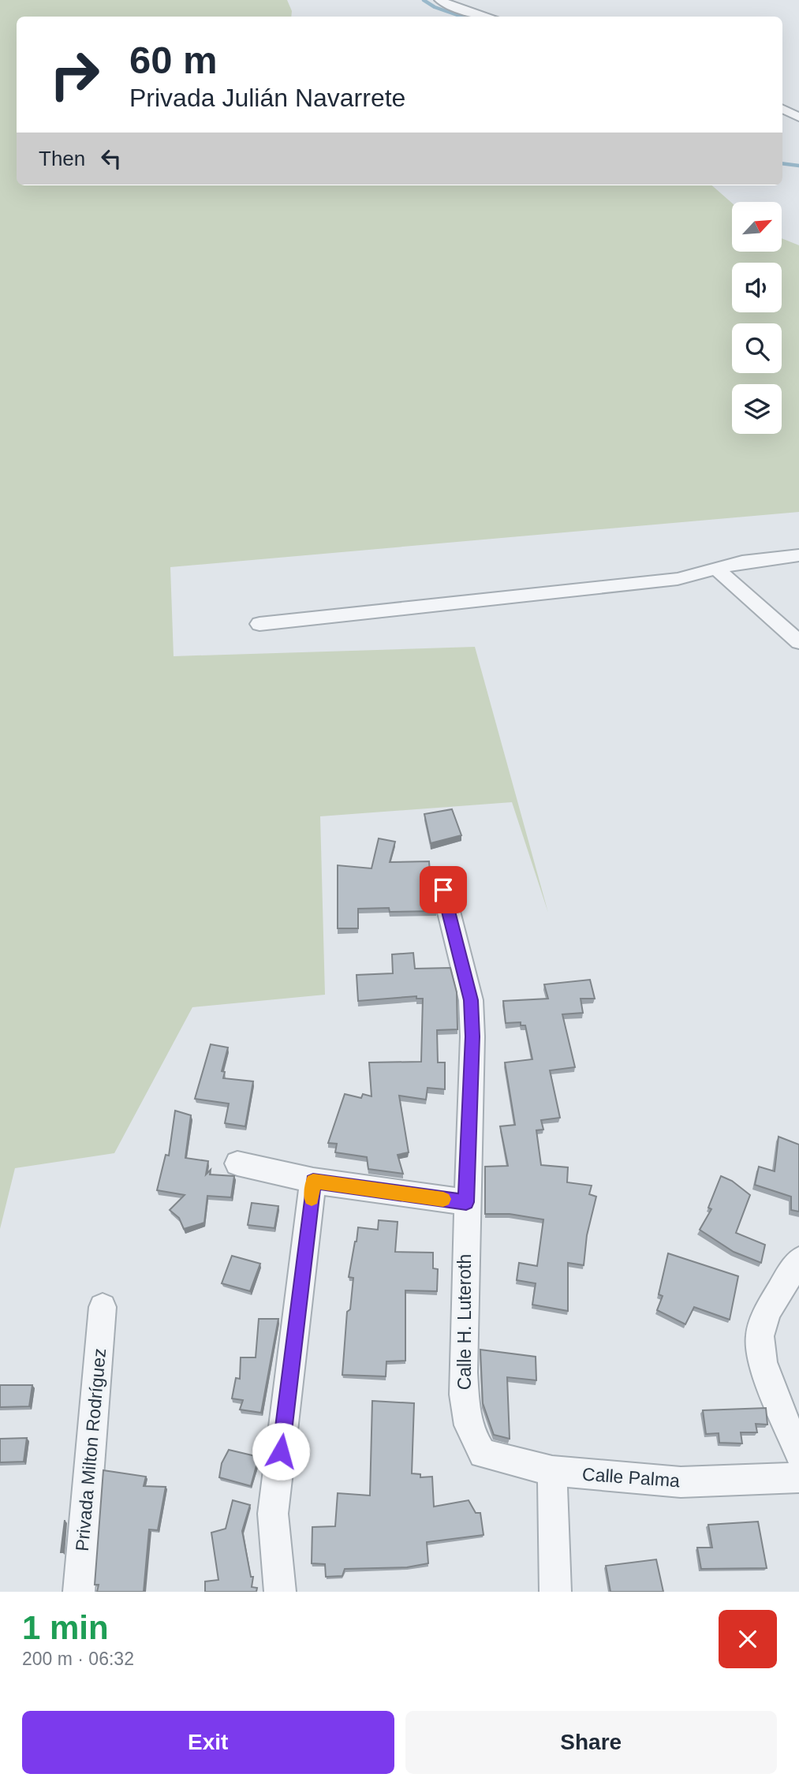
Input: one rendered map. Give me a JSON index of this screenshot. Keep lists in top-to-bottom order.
{
  "streets": {
    "street": ["Calle H. Luteroth", "Privada Milton Rodríguez", "Calle Palma"]
  },
  "crossings": [
    ["Calle H. Luteroth", "Calle Palma"]
  ],
  "north": "top right",
  "page": {
    "turn": ["60 m", "Privada Julián Navarrete"],
    "then": "Then",
    "heading": ["1 min", "200 m · 06:32"],
    "buttons": ["Exit", "Share"]
  }
}
